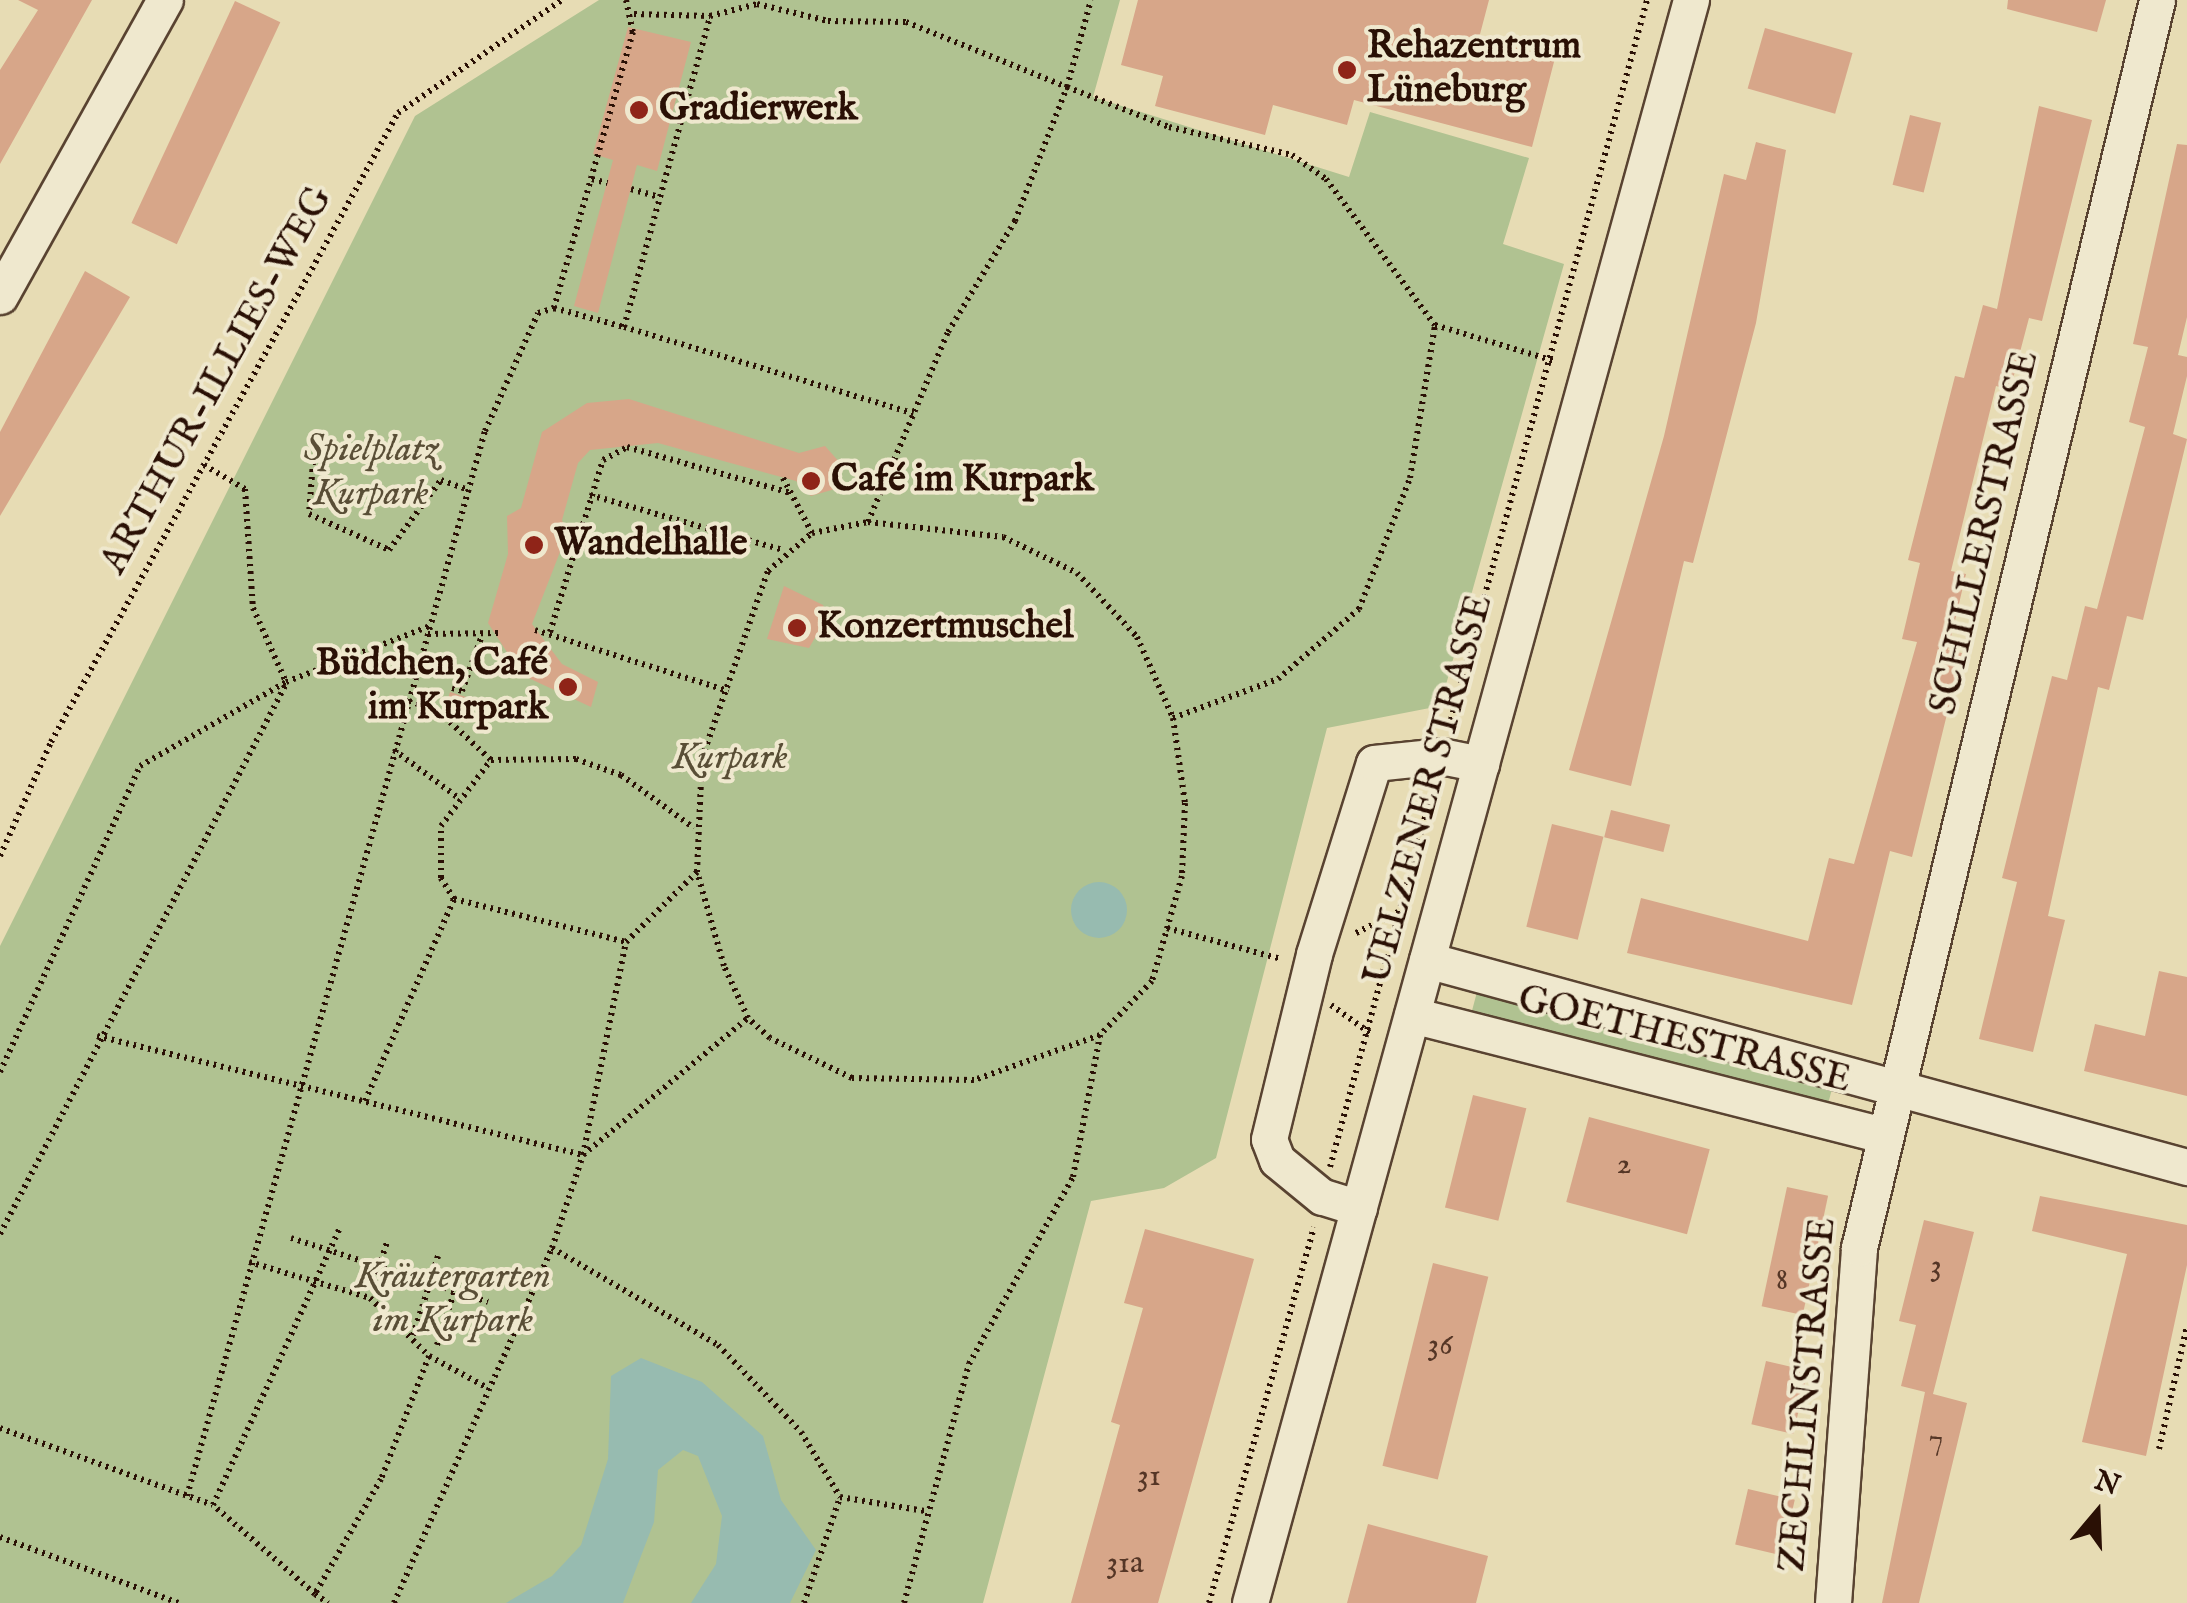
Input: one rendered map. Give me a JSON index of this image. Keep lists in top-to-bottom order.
{
  "streets": {
    "street": [
      "SCHILLERSTRASSE",
      "UELZENER STRASSE",
      "GOETHESTRASSE",
      "ZECHLINSTRASSE"
    ],
    "path": ["ARTHUR-ILLIES-WEG"]
  },
  "crossings": [
    ["SCHILLERSTRASSE", "GOETHESTRASSE"],
    ["UELZENER STRASSE", "GOETHESTRASSE"],
    ["GOETHESTRASSE", "ZECHLINSTRASSE"]
  ],
  "parks": ["Spielplatz Kurpark", "Kurpark", "Kräutergarten im Kurpark"],
  "places": [
    "Rehazentrum Lüneburg",
    "Gradierwerk",
    "Café im Kurpark",
    "Wandelhalle",
    "Konzertmuschel",
    "Büdchen, Café im Kurpark"
  ],
  "house_numbers": [
    "2",
    "3",
    "8",
    "36",
    "7",
    "31",
    "31a"
  ],
  "north": "top"
}
